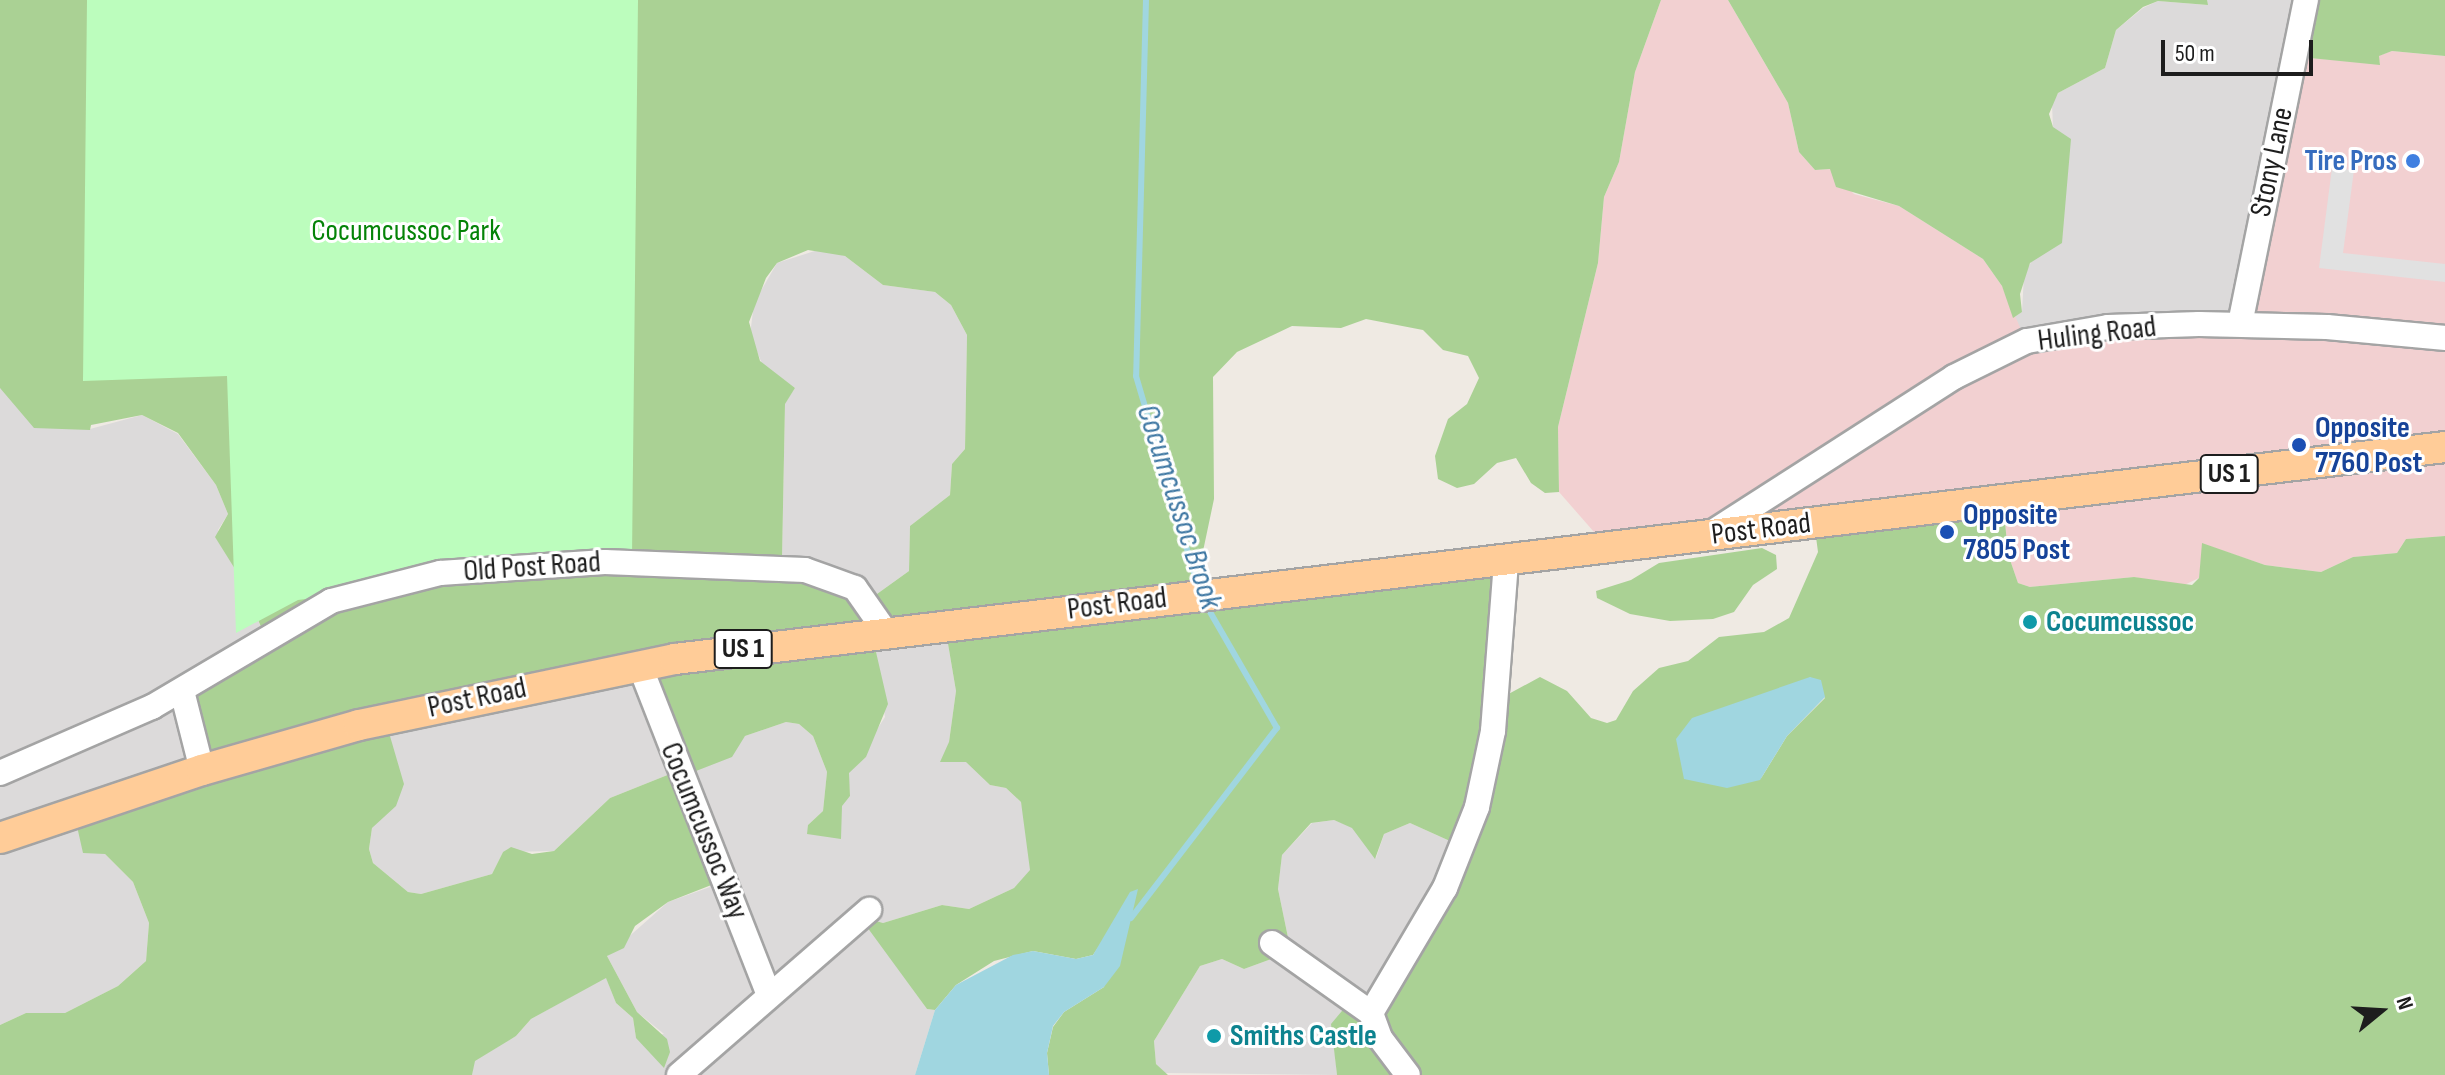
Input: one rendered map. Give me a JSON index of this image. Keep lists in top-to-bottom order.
{
  "streets": {
    "main road": ["US 1", "Post Road"],
    "street": [
      "Stony Lane",
      "Huling Road",
      "Old Post Road",
      "Cocumcussoc Way"
    ]
  },
  "crossings": [
    ["Stony Lane", "Huling Road"],
    ["Huling Road", "Post Road"],
    ["Post Road", "Old Post Road"],
    ["Post Road", "Cocumcussoc Way"]
  ],
  "water": ["Cocumcussoc Brook"],
  "parks": ["Cocumcussoc Park"],
  "places": [
    "Tire Pros",
    "Opposite 7760 Post",
    "Opposite 7805 Post",
    "Cocumcussoc",
    "Smiths Castle"
  ],
  "scale_bar": "50 m",
  "north": "right"
}
